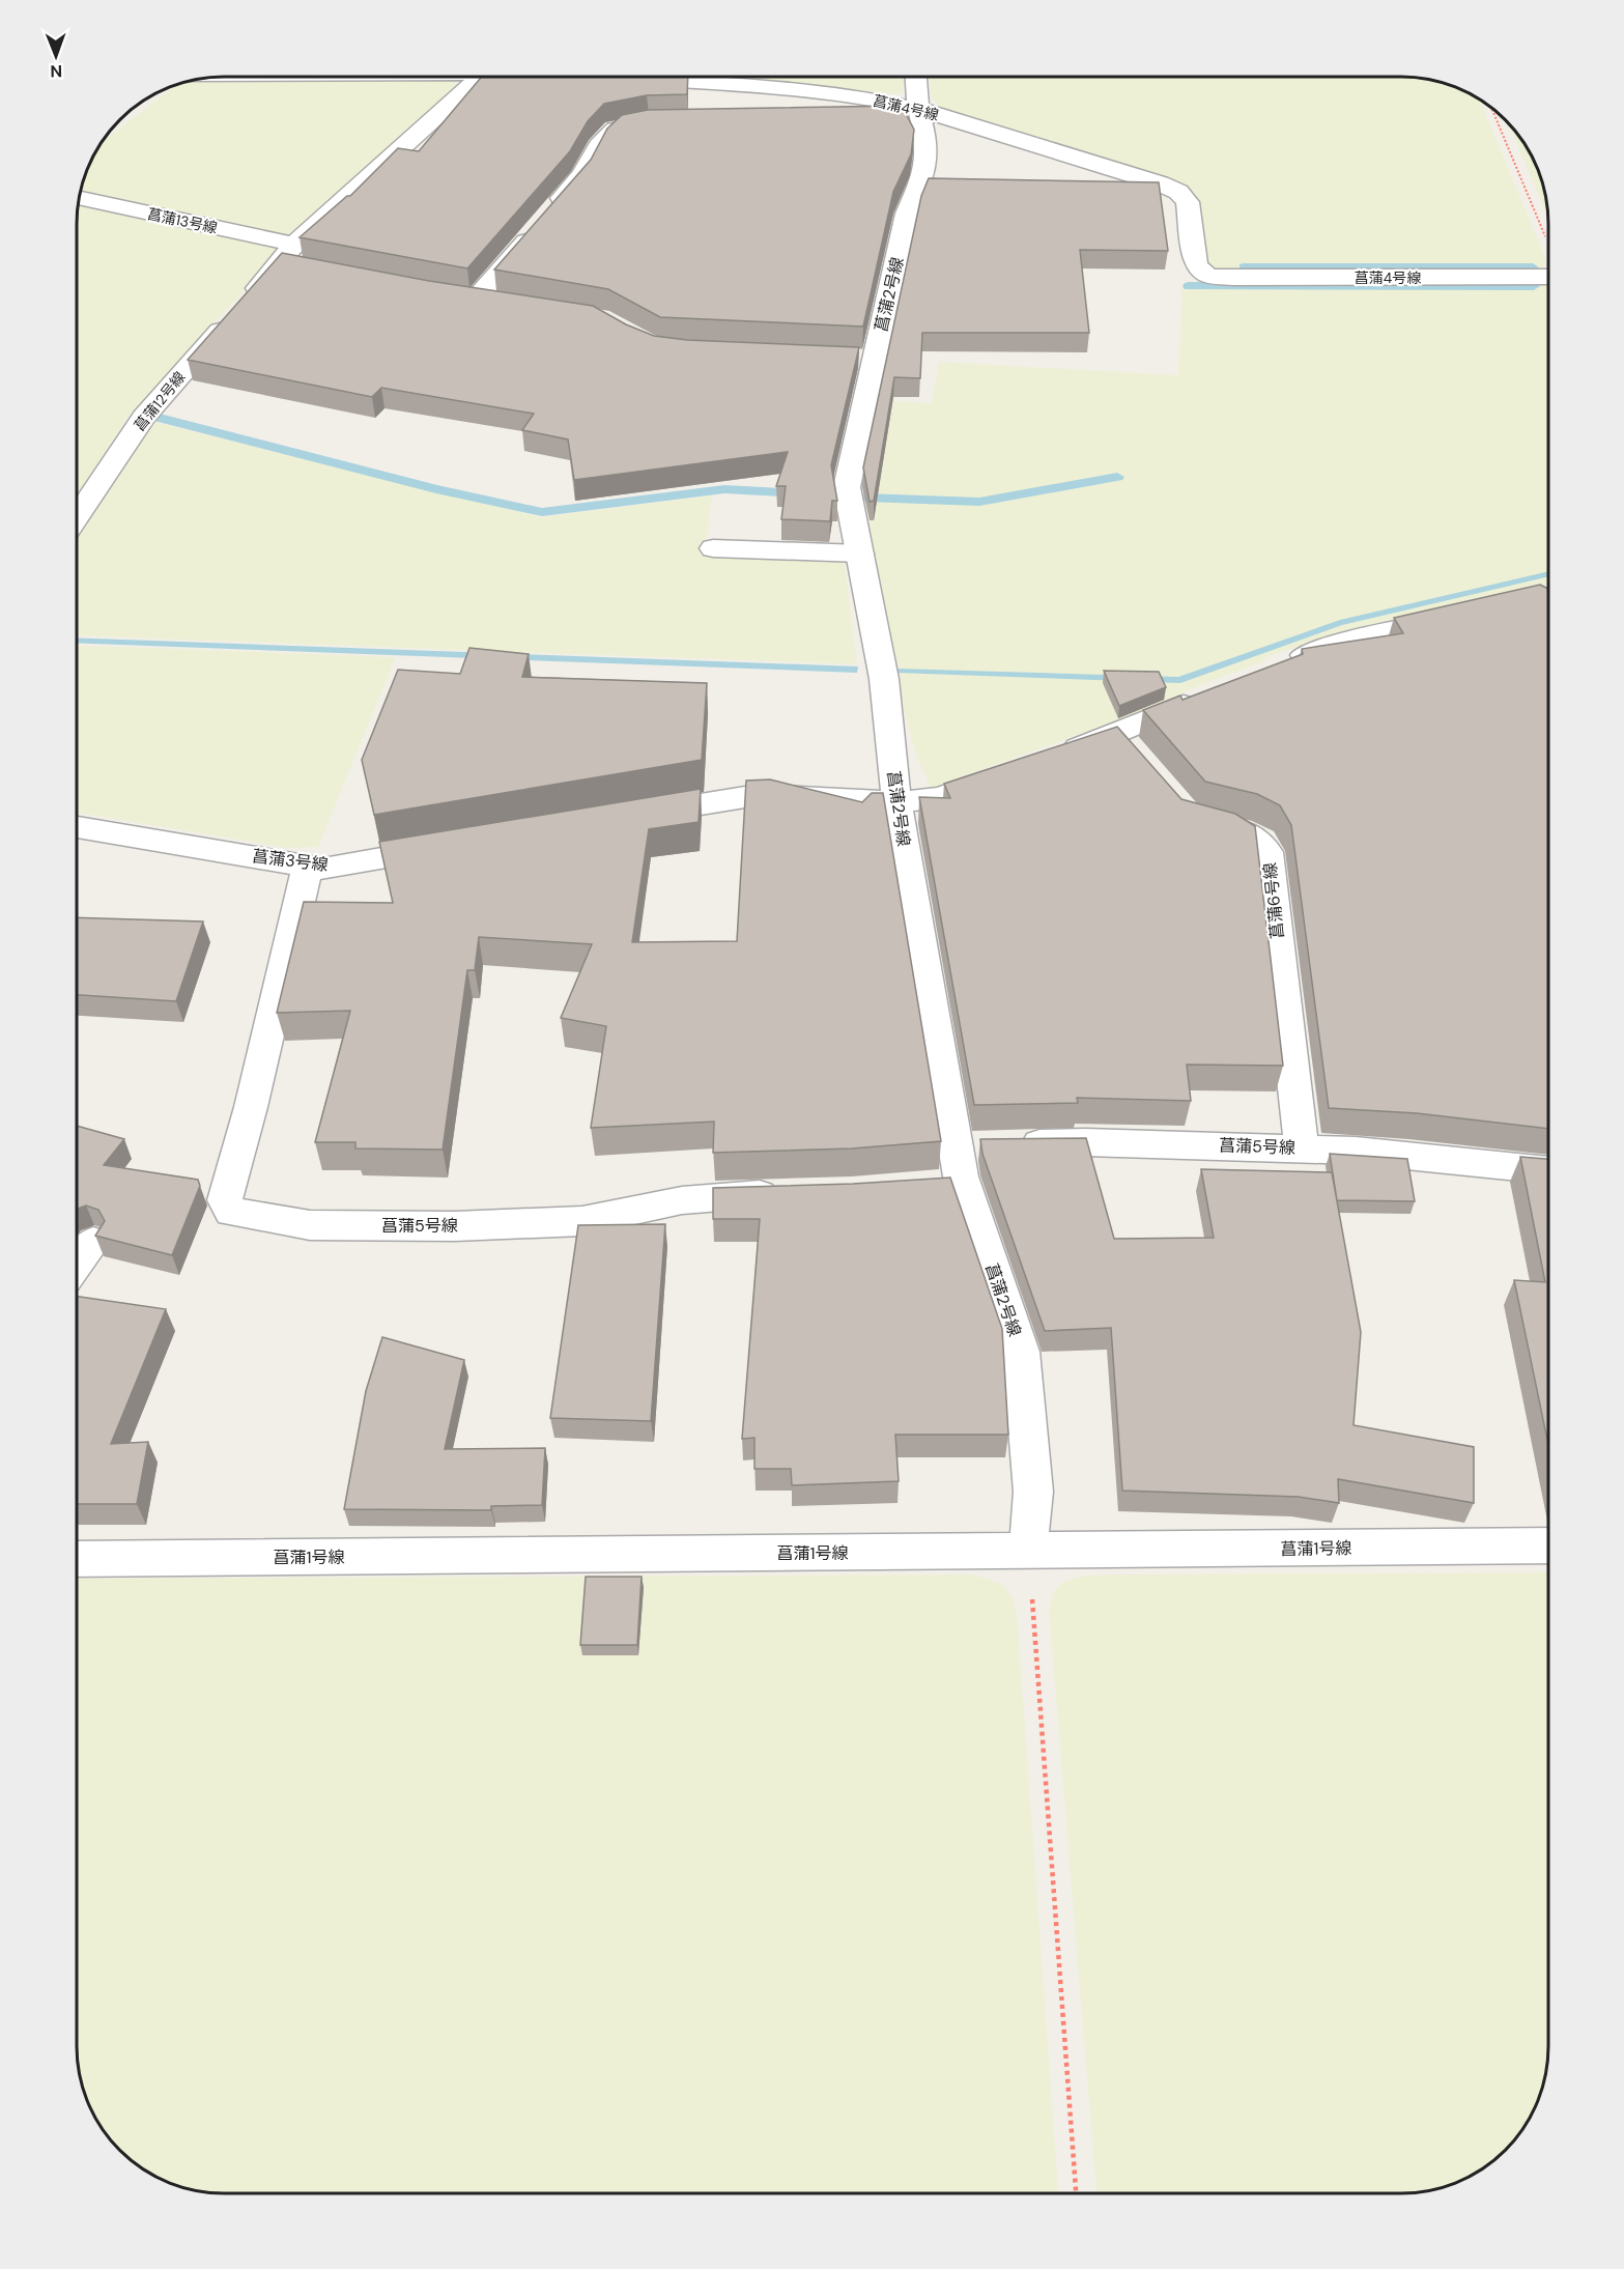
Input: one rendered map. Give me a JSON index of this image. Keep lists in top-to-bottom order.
{
  "streets": {
    "street": [
      "菖蒲4号線",
      "菖蒲13号線",
      "菖蒲2号線",
      "菖蒲12号線",
      "菖蒲3号線",
      "菖蒲6号線",
      "菖蒲5号線",
      "菖蒲1号線"
    ]
  },
  "crossings": [
    ["菖蒲4号線", "菖蒲2号線"],
    ["菖蒲13号線", "菖蒲12号線"],
    ["菖蒲2号線", "菖蒲5号線"],
    ["菖蒲2号線", "菖蒲1号線"],
    ["菖蒲3号線", "菖蒲5号線"],
    ["菖蒲6号線", "菖蒲5号線"]
  ],
  "north": "bottom"
}
